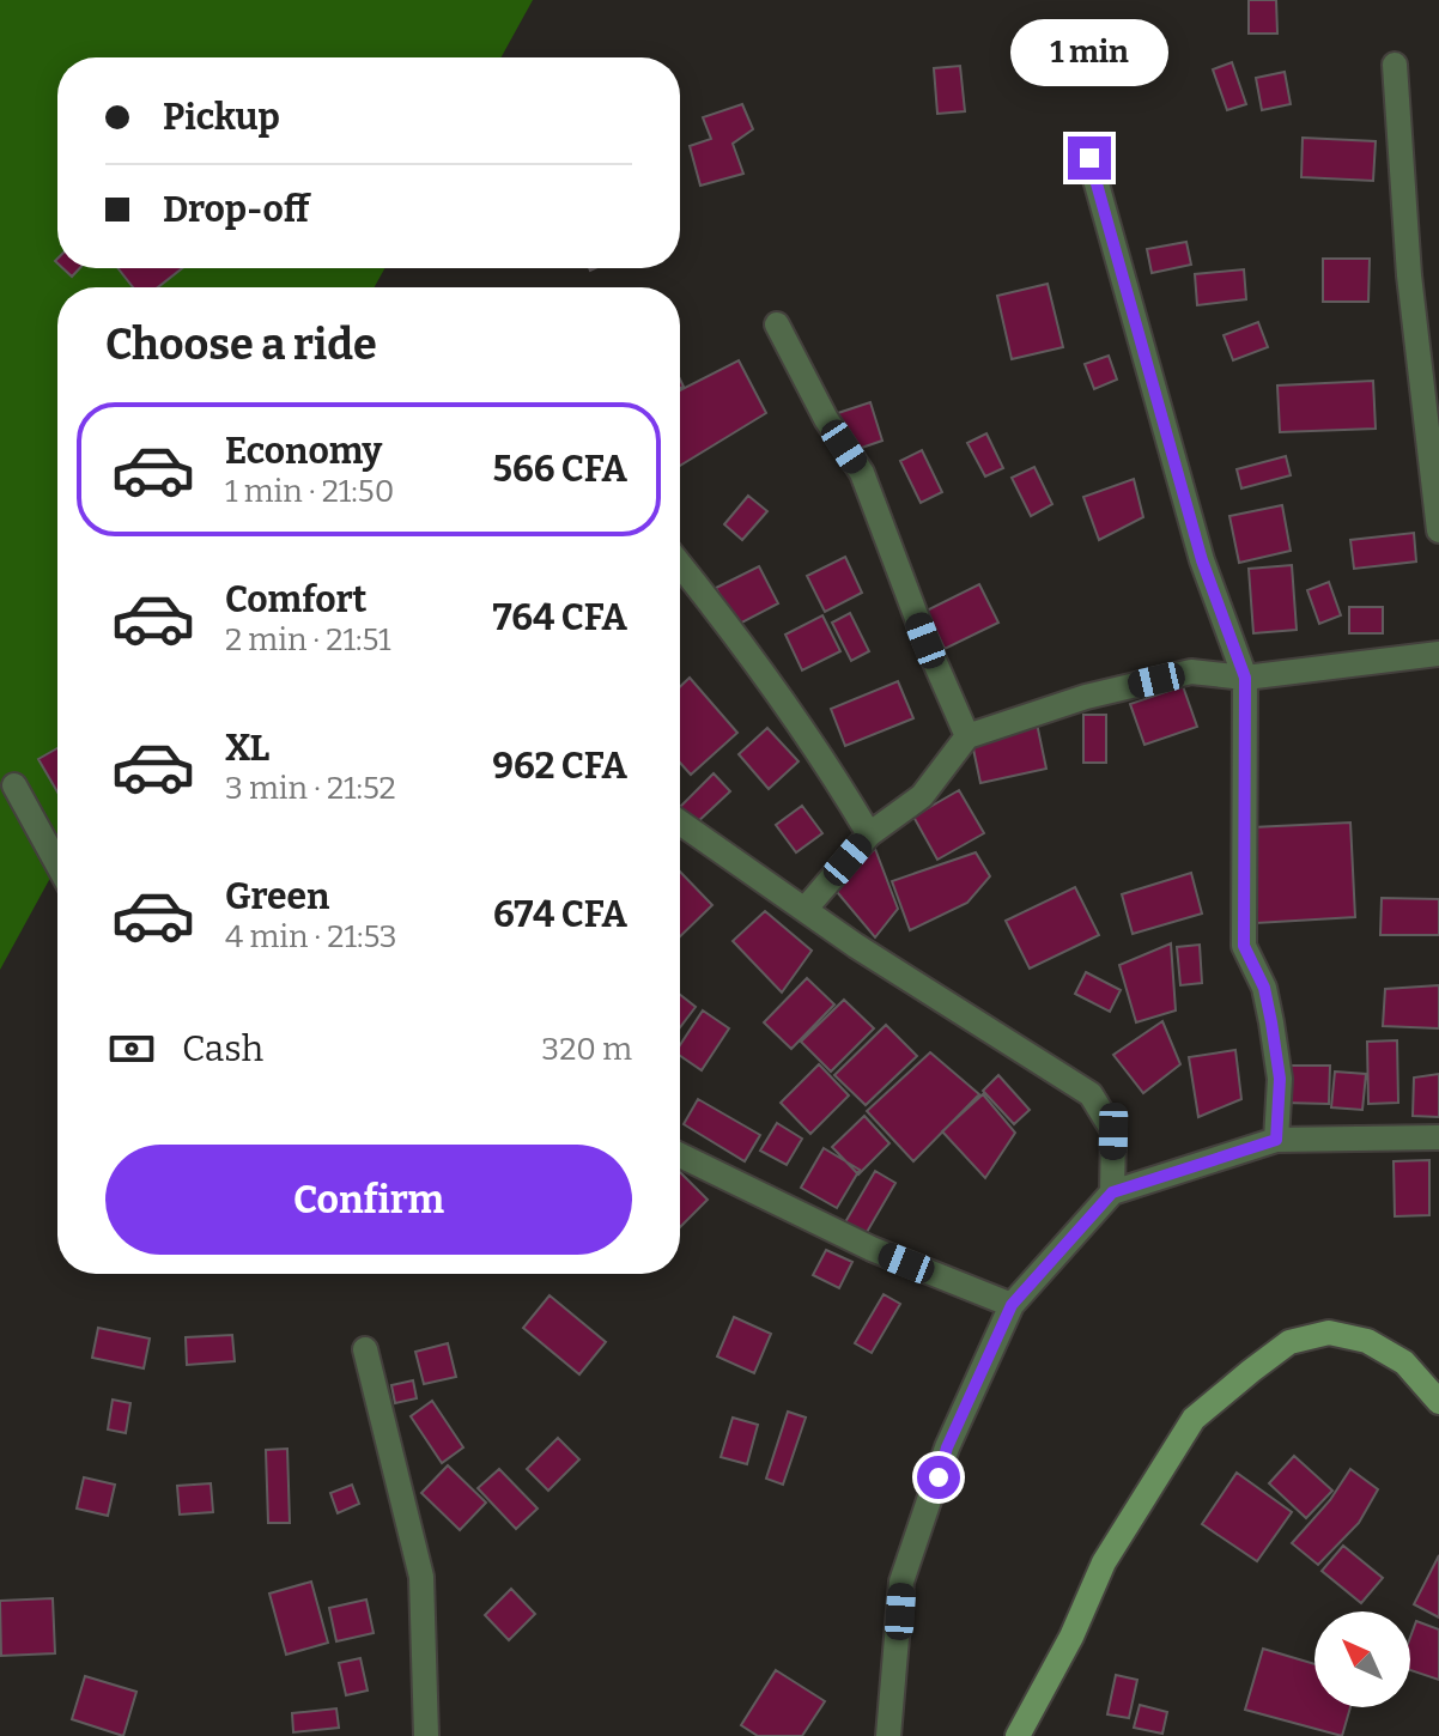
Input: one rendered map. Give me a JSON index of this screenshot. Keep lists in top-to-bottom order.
{
  "north": "top left",
  "page": {
    "bubble": "1 min",
    "banner": ["Pickup", "Drop-off"],
    "heading": "Choose a ride",
    "list": [
      {
        "name": "Economy",
        "note": "1 min · 21:50",
        "value": "566 CFA"
      },
      {
        "name": "Comfort",
        "note": "2 min · 21:51",
        "value": "764 CFA"
      },
      {
        "name": "XL",
        "note": "3 min · 21:52",
        "value": "962 CFA"
      },
      {
        "name": "Green",
        "note": "4 min · 21:53",
        "value": "674 CFA"
      }
    ],
    "pay": ["Cash", "320 m"],
    "buttons": "Confirm"
  }
}
